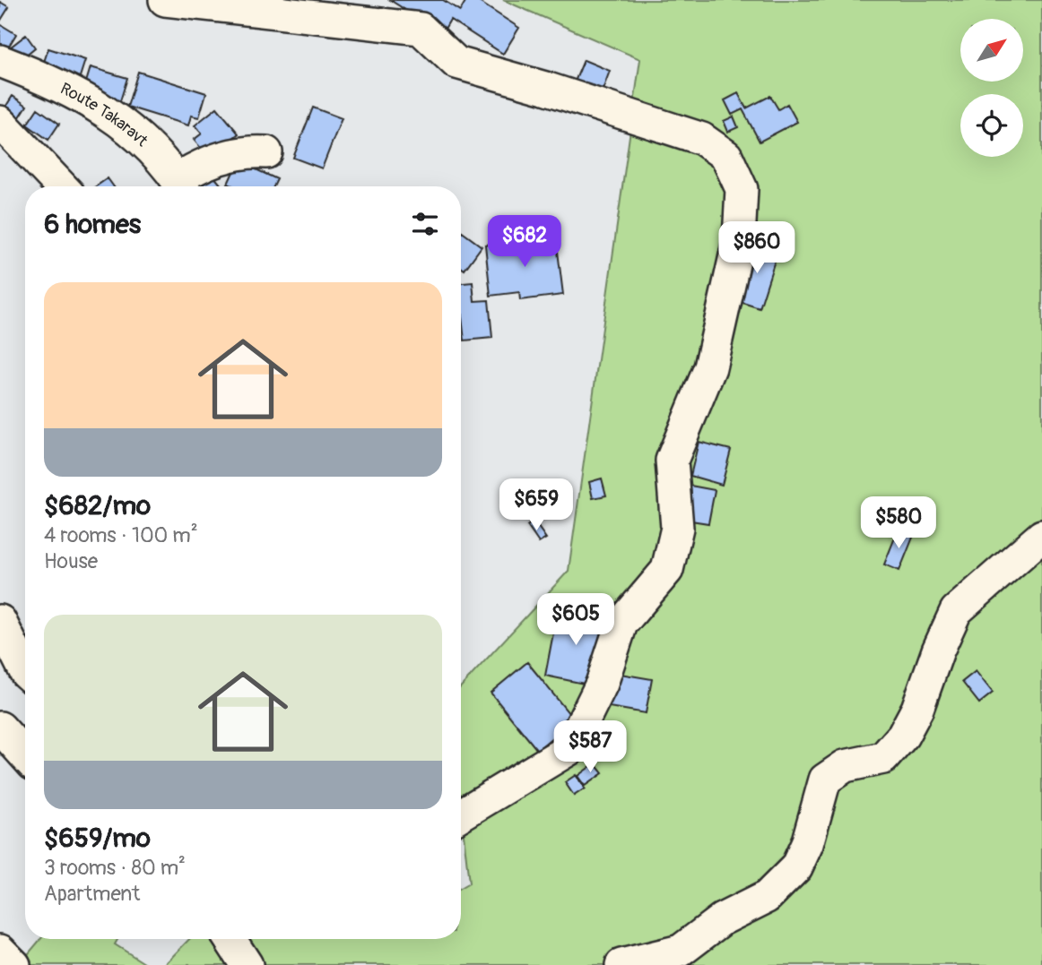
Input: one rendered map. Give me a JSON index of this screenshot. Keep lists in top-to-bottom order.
{
  "streets": {
    "street": ["Route Takaravt"]
  },
  "north": "top right",
  "page": {
    "heading": "6 homes",
    "price": [
      "$682",
      "$860",
      "$659",
      "$580",
      "$605",
      "$587"
    ],
    "list": [
      {
        "name": "$682/mo",
        "note": "4 rooms · 100 m² · House"
      },
      {
        "name": "$659/mo",
        "note": "3 rooms · 80 m² · Apartment"
      }
    ]
  }
}
